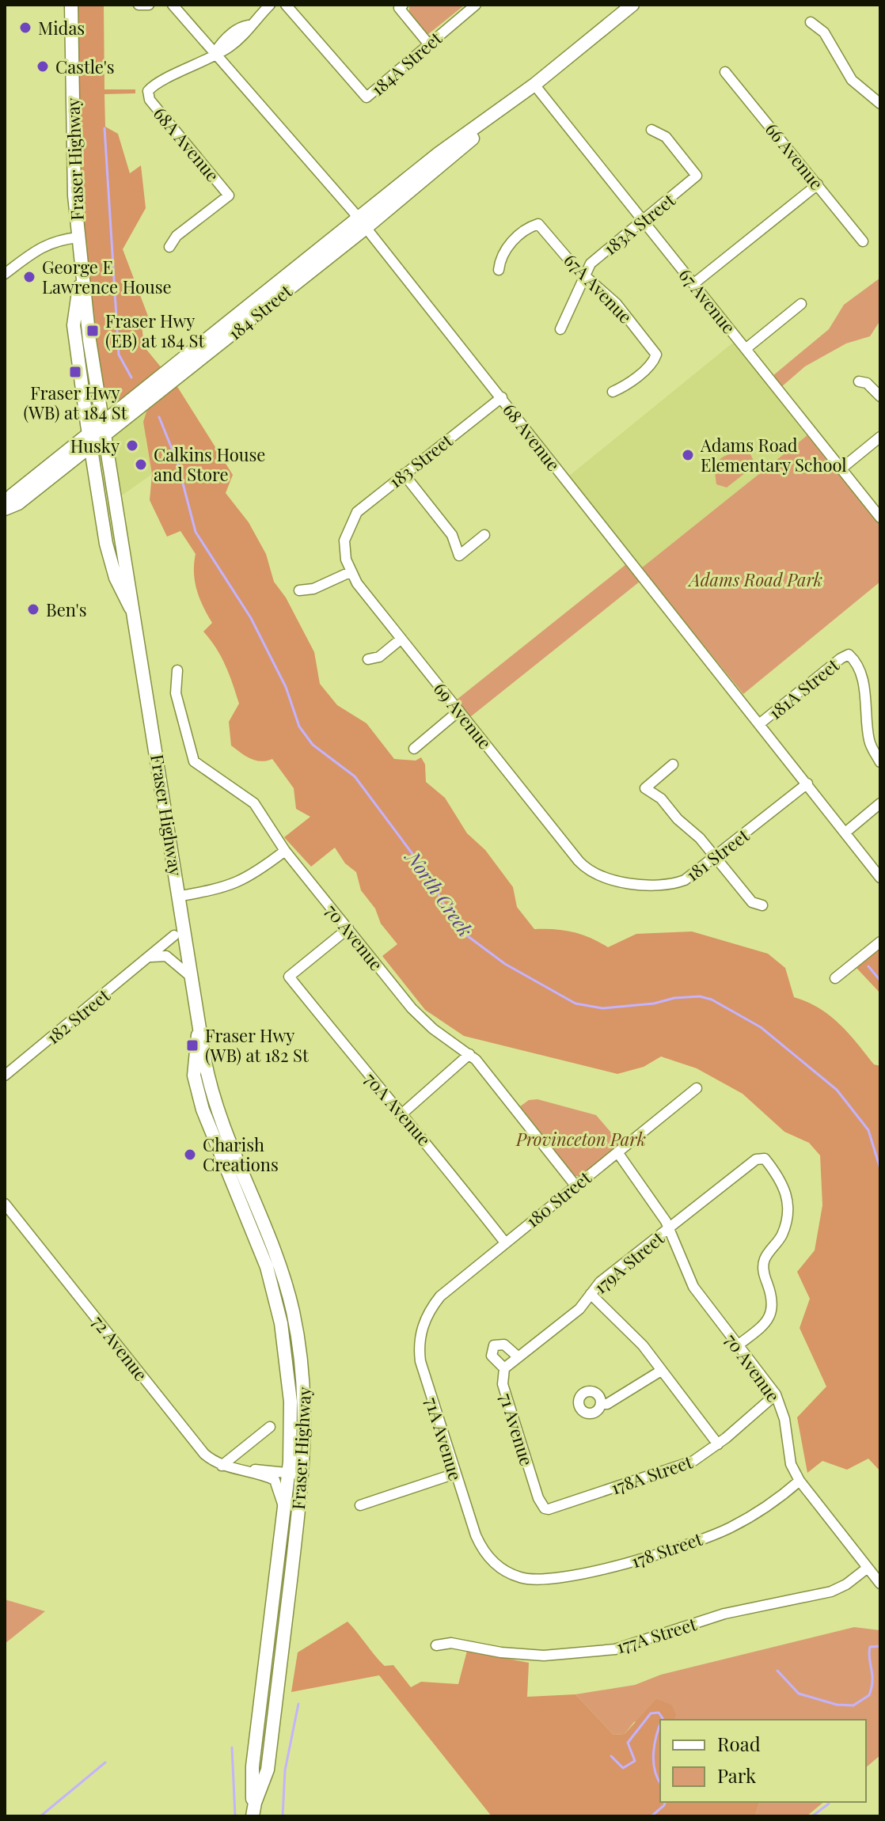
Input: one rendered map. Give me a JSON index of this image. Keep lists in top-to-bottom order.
{
  "streets": {
    "main road": ["Fraser Highway", "184 Street"],
    "street": [
      "184A Street",
      "68A Avenue",
      "66 Avenue",
      "183A Street",
      "67A Avenue",
      "67 Avenue",
      "68 Avenue",
      "183 Street",
      "181A Street",
      "69 Avenue",
      "181 Street",
      "70 Avenue",
      "182 Street",
      "70A Avenue",
      "180 Street",
      "179A Street",
      "72 Avenue",
      "71 Avenue",
      "71A Avenue",
      "178A Street",
      "178 Street",
      "177A Street"
    ]
  },
  "crossings": [
    ["68A Avenue", "68 Avenue"],
    ["Fraser Highway", "184 Street"],
    ["183A Street", "67A Avenue"],
    ["183A Street", "67 Avenue"],
    ["67 Avenue", "184 Street"],
    ["184 Street", "68 Avenue"],
    ["68 Avenue", "183 Street"],
    ["68 Avenue", "181A Street"],
    ["68 Avenue", "181 Street"],
    ["183 Street", "69 Avenue"],
    ["69 Avenue", "181 Street"],
    ["70 Avenue", "70A Avenue"],
    ["70 Avenue", "180 Street"],
    ["70 Avenue", "179A Street"],
    ["70 Avenue", "178A Street"],
    ["70 Avenue", "178 Street"],
    ["70 Avenue", "177A Street"],
    ["70A Avenue", "180 Street"],
    ["180 Street", "71A Avenue"],
    ["179A Street", "71 Avenue"],
    ["71 Avenue", "178A Street"],
    ["71A Avenue", "178 Street"]
  ],
  "water": ["North Creek"],
  "parks": ["Adams Road Park", "Provinceton Park"],
  "places": {
    "other": [
      "Midas",
      "Castle's",
      "George E Lawrence House",
      "Husky",
      "Adams Road Elementary School",
      "Calkins House and Store",
      "Ben's",
      "Charish Creations"
    ],
    "transit": ["Fraser Hwy (EB) at 184 St", "Fraser Hwy (WB) at 184 St", "Fraser Hwy (WB) at 182 St"]
  },
  "legend": ["Road", "Park"]
}
